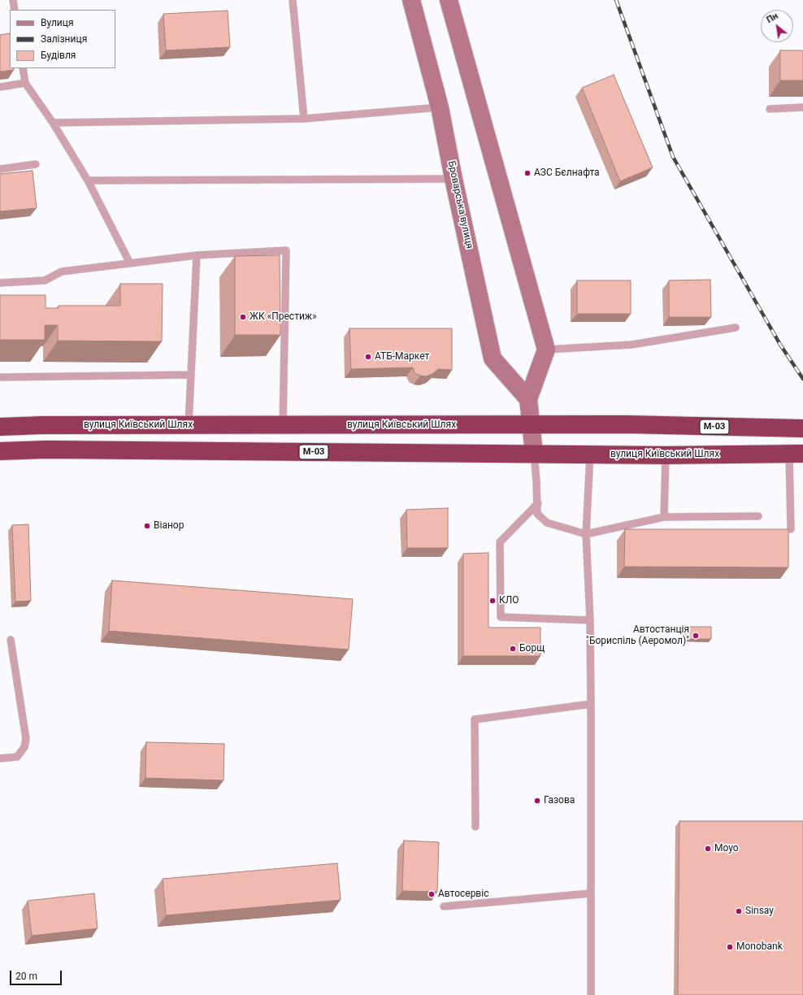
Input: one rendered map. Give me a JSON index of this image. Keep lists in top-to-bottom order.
{
  "streets": {
    "highway": ["вулиця Київський Шлях", "М-03"],
    "street": ["Броварська вулиця"]
  },
  "places": [
    "АЗС Бєлнафта",
    "ЖК «Престиж»",
    "АТБ-Маркет",
    "Віанор",
    "КЛО",
    "Автостанція \"Бориспіль (Аеромол)\"",
    "Борщ",
    "Газова",
    "Moyo",
    "Автосервіс",
    "Sinsay",
    "Monobank"
  ],
  "legend": ["Вулиця", "Залізниця", "Будівля"],
  "scale_bar": "20 m",
  "north": "top left"
}
